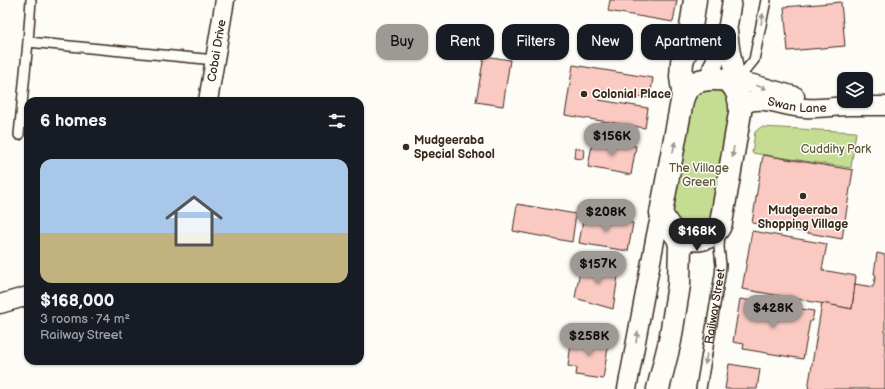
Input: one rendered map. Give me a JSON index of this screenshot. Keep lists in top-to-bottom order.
{
  "streets": {
    "street": ["Cobai Drive", "Swan Lane", "Railway Street"]
  },
  "crossings": [
    ["Swan Lane", "Railway Street"]
  ],
  "parks": ["Cuddihy Park", "The Village Green"],
  "places": ["Colonial Place", "Mudgeeraba Special School", "Mudgeeraba Shopping Village"],
  "page": {
    "chip": [
      "Buy",
      "Rent",
      "Filters",
      "New",
      "Apartment"
    ],
    "heading": "6 homes",
    "price": [
      "$156K",
      "$208K",
      "$168K",
      "$157K",
      "$428K",
      "$258K"
    ],
    "list": [
      {
        "name": "$168,000",
        "note": "3 rooms · 74 m² · Railway Street"
      }
    ]
  }
}
